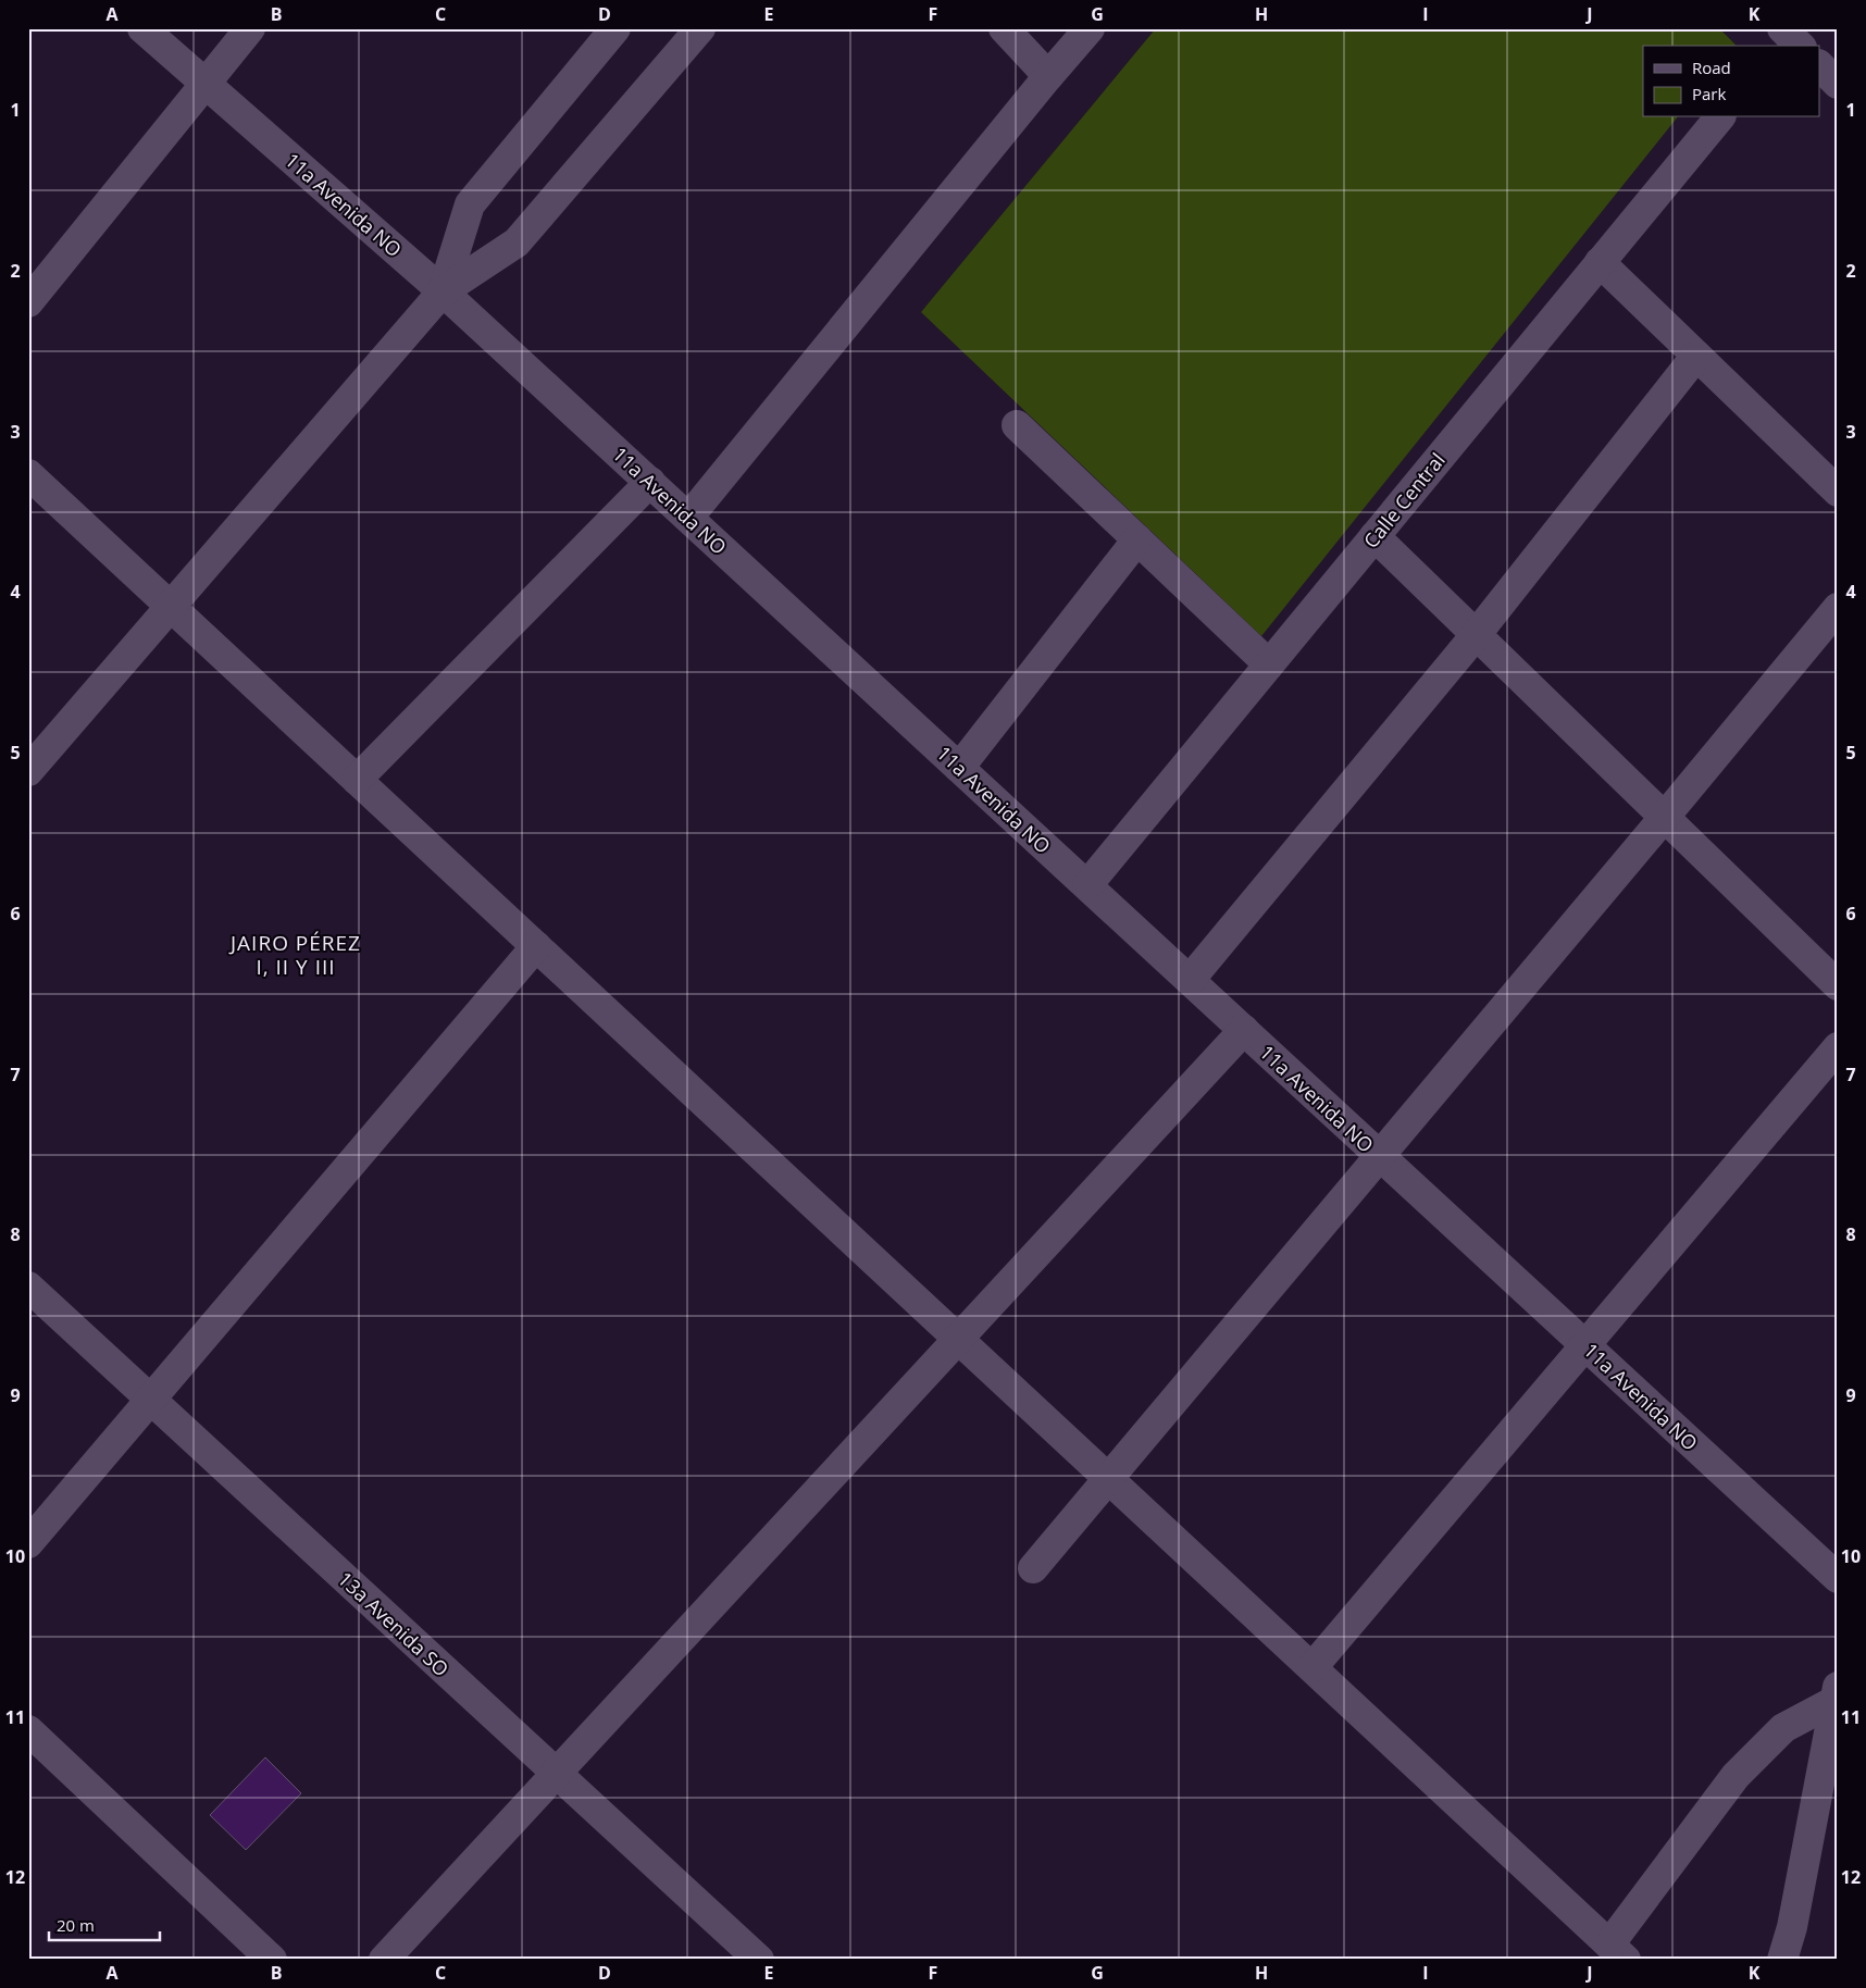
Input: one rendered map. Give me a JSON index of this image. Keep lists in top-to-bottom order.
{
  "streets": {
    "street": ["11a Avenida NO", "Calle Central", "13a Avenida SO"]
  },
  "crossings": [
    ["11a Avenida NO", "Calle Central"]
  ],
  "districts": ["JAIRO PÉREZ I, II Y III"],
  "legend": ["Road", "Park"],
  "scale_bar": "20 m",
  "grid": {
    "columns": [
      "A",
      "B",
      "C",
      "D",
      "E",
      "F",
      "G",
      "H",
      "I",
      "J",
      "K"
    ],
    "rows": [
      "1",
      "2",
      "3",
      "4",
      "5",
      "6",
      "7",
      "8",
      "9",
      "10",
      "11",
      "12"
    ]
  }
}
